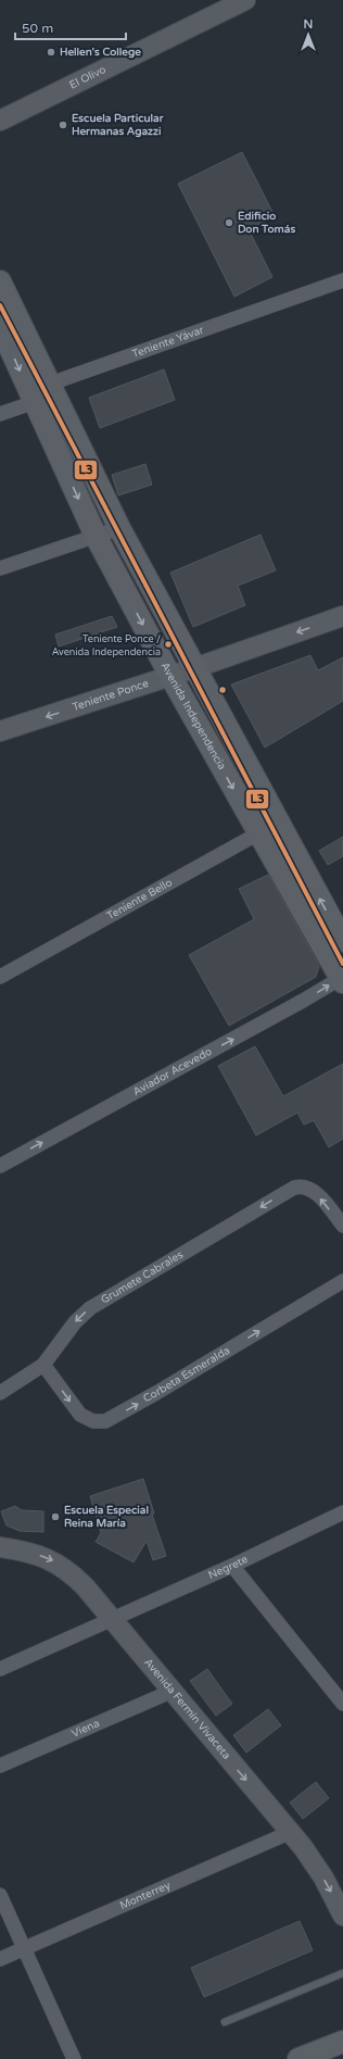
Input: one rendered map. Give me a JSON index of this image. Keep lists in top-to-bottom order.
{
  "streets": {
    "main road": ["Avenida Independencia"],
    "street": [
      "El Olivo",
      "Teniente Yávar",
      "Teniente Ponce",
      "Teniente Bello",
      "Aviador Acevedo",
      "Grumete Cabrales",
      "Corbeta Esmeralda",
      "Negrete",
      "Avenida Fermín Vivaceta",
      "Viena",
      "Monterrey"
    ]
  },
  "crossings": [
    ["Teniente Yávar", "Avenida Independencia"],
    ["Teniente Ponce", "Avenida Independencia"],
    ["Avenida Independencia", "Teniente Bello"],
    ["Avenida Independencia", "Aviador Acevedo"],
    ["Grumete Cabrales", "Corbeta Esmeralda"],
    ["Negrete", "Avenida Fermín Vivaceta"],
    ["Avenida Fermín Vivaceta", "Viena"],
    ["Avenida Fermín Vivaceta", "Monterrey"]
  ],
  "one_way": [
    "Aviador Acevedo",
    "Grumete Cabrales",
    "Corbeta Esmeralda",
    "Avenida Fermín Vivaceta"
  ],
  "places": [
    "Hellen's College",
    "Escuela Particular Hermanas Agazzi",
    "Edificio Don Tomás",
    "Teniente Ponce / Avenida Independencia",
    "Escuela Especial Reina María"
  ],
  "lines": ["transit line L3"],
  "scale_bar": "50 m",
  "north": "top"
}
